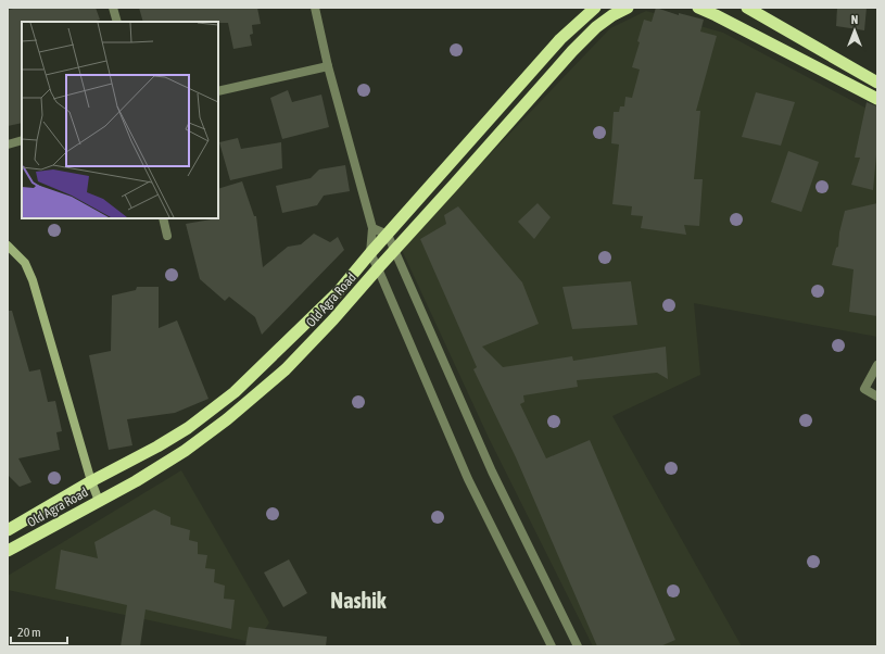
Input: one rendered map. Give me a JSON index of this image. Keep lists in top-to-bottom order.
{
  "streets": {
    "highway": ["Old Agra Road"]
  },
  "districts": ["Nashik"],
  "scale_bar": "20 m",
  "north": "top"
}
